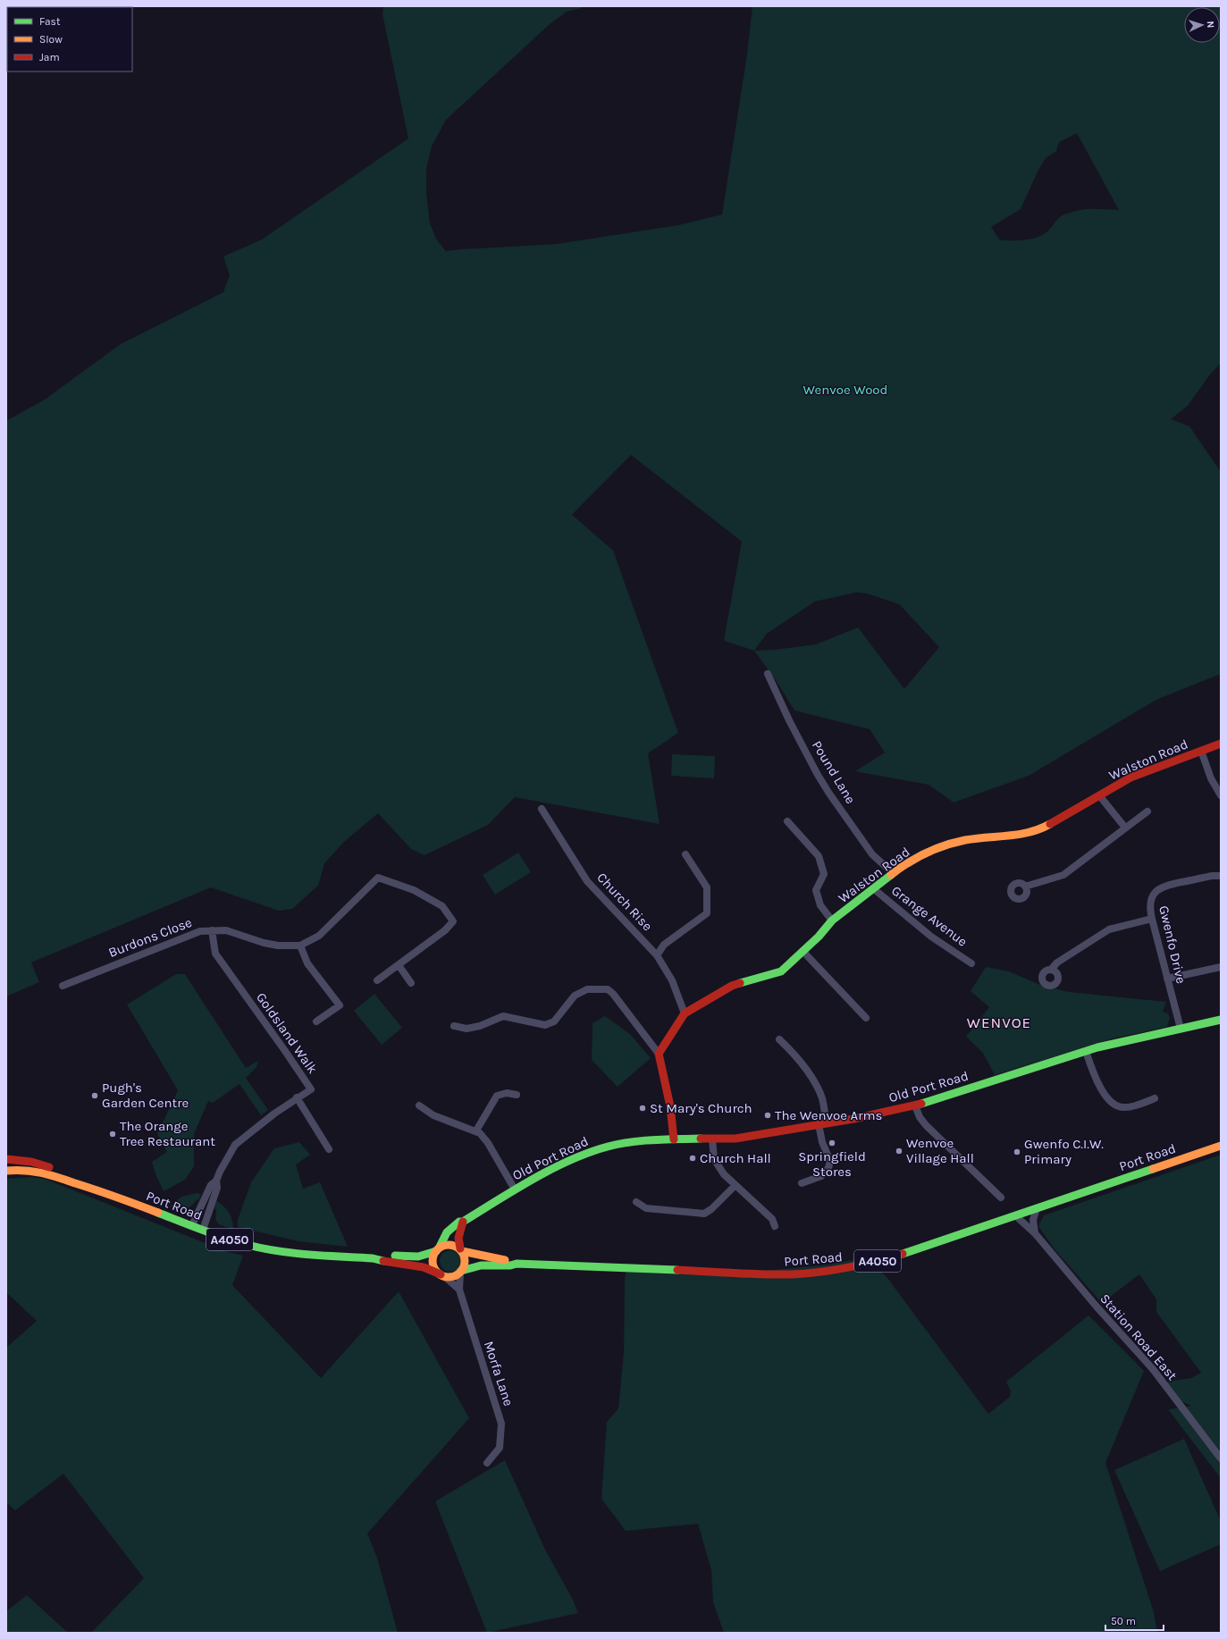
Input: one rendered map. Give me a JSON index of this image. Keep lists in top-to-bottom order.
{
  "streets": {
    "street": [
      "Walston Road",
      "Pound Lane",
      "Church Rise",
      "Grange Avenue",
      "Burdons Close",
      "Gwenfo Drive",
      "Goldsland Walk",
      "Old Port Road",
      "Port Road",
      "A4050",
      "Station Road East",
      "Morfa Lane"
    ]
  },
  "crossings": [
    ["Walston Road", "Pound Lane"],
    ["Walston Road", "Church Rise"],
    ["Walston Road", "Grange Avenue"],
    ["Burdons Close", "Goldsland Walk"],
    ["Gwenfo Drive", "Old Port Road"],
    ["Goldsland Walk", "Port Road"],
    ["Old Port Road", "Port Road"],
    ["Old Port Road", "Morfa Lane"],
    ["Port Road", "Station Road East"],
    ["Port Road", "Morfa Lane"]
  ],
  "districts": ["WENVOE"],
  "parks": ["Wenvoe Wood"],
  "places": [
    "Pugh's Garden Centre",
    "St Mary's Church",
    "The Wenvoe Arms",
    "The Orange Tree Restaurant",
    "Springfield Stores",
    "Wenvoe Village Hall",
    "Gwenfo C.I.W. Primary",
    "Church Hall"
  ],
  "legend": ["Fast", "Slow", "Jam"],
  "scale_bar": "50 m",
  "north": "right"
}
